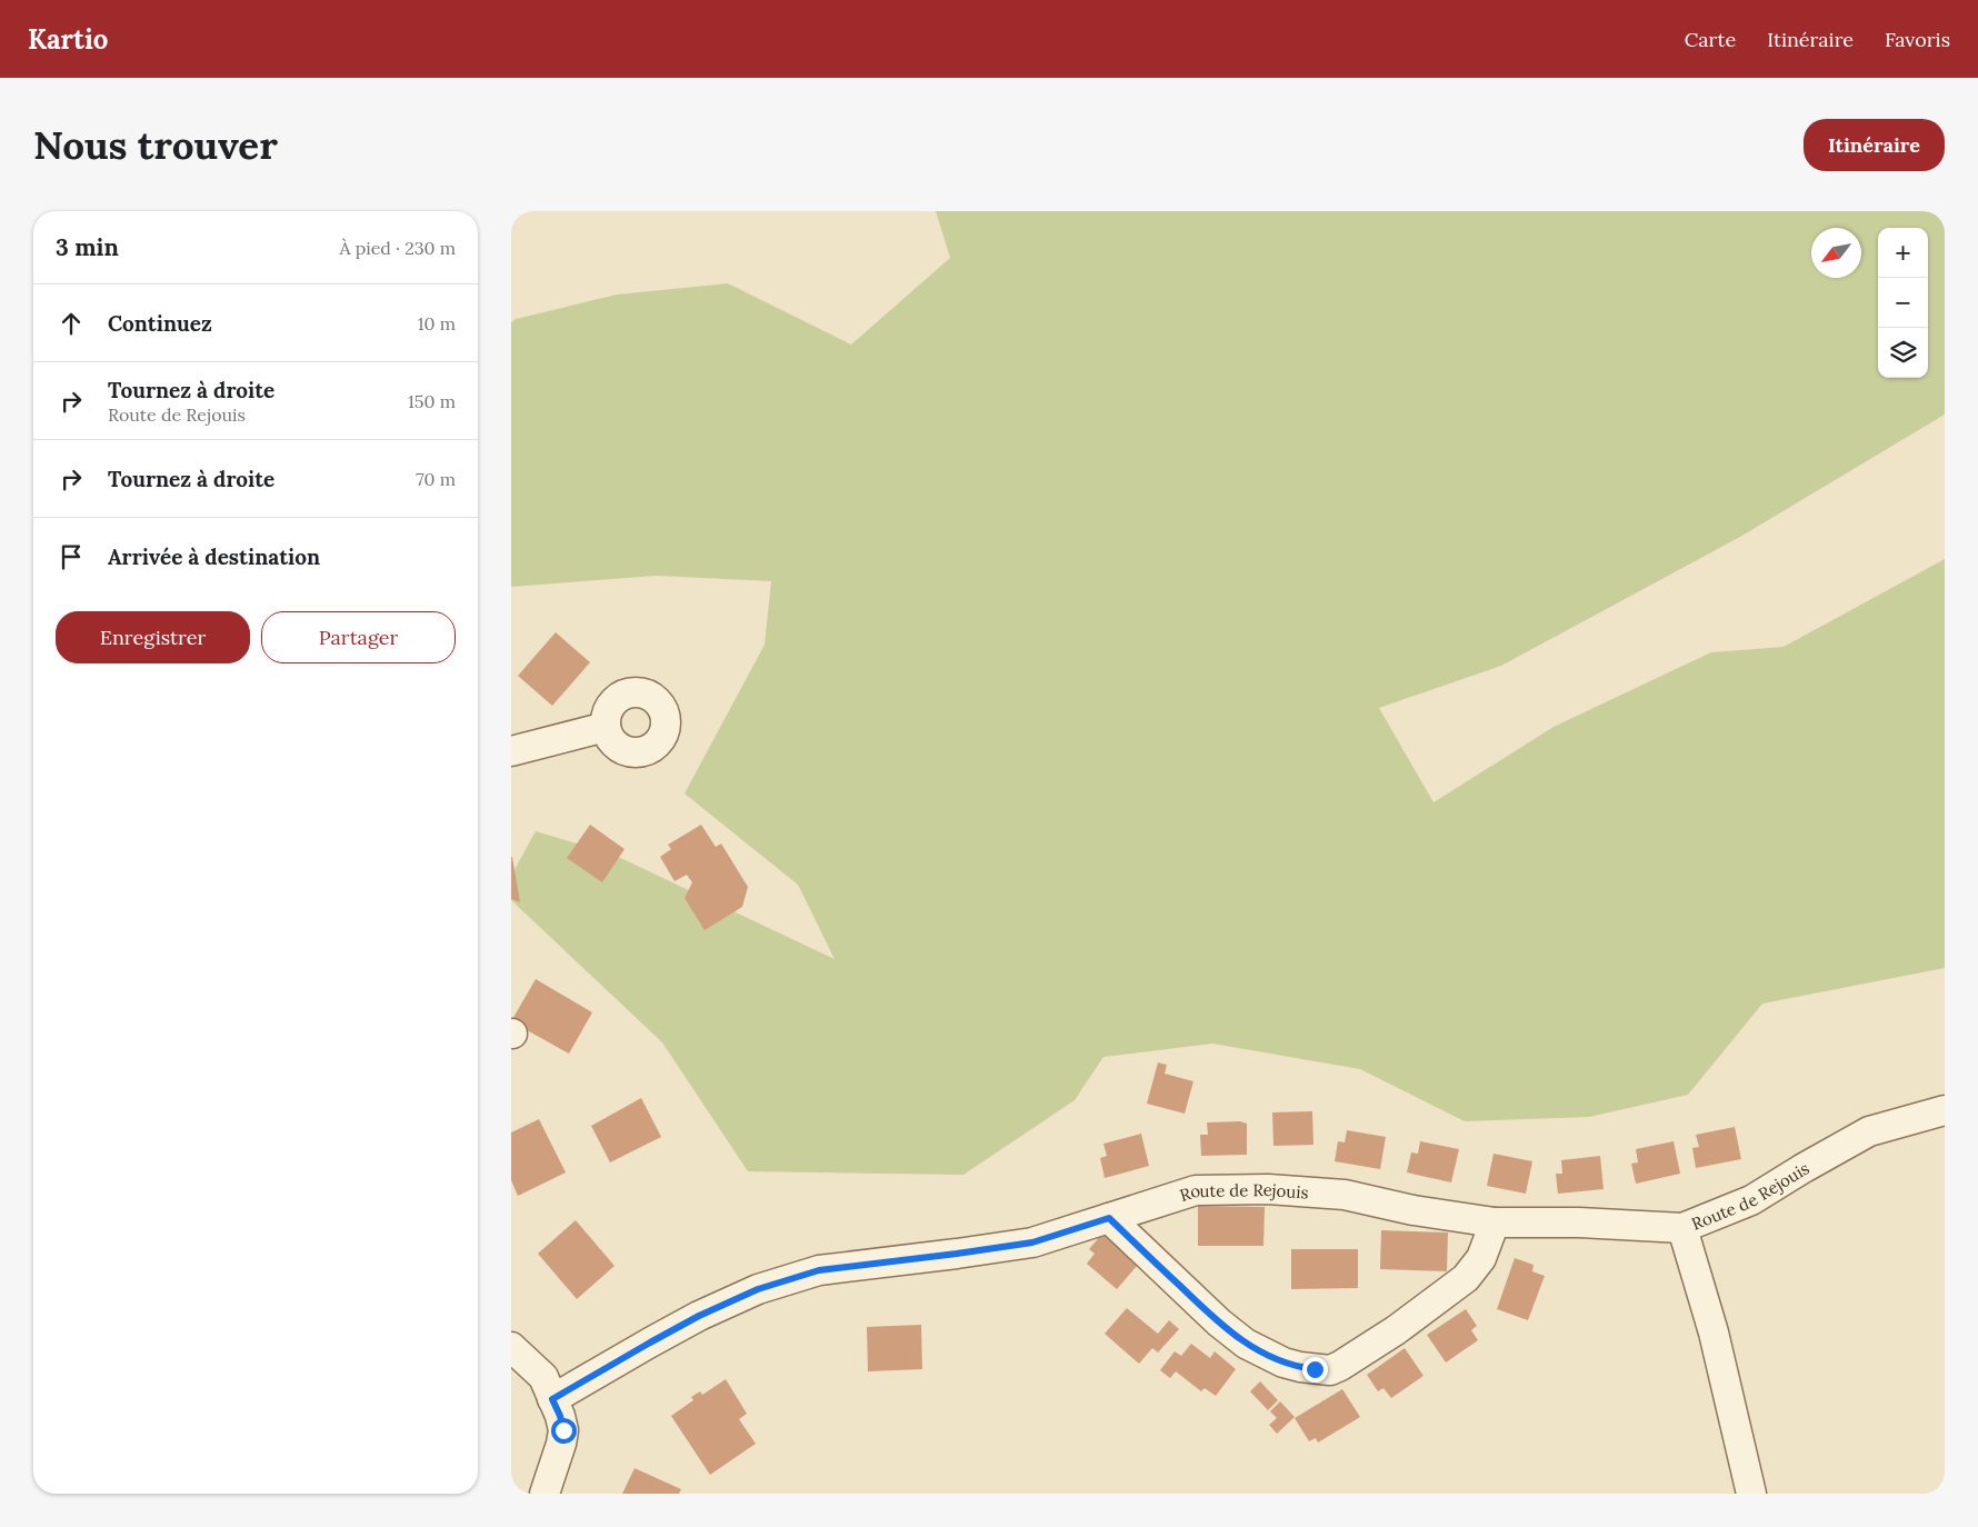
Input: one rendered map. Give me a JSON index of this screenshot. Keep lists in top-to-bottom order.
{
  "streets": {
    "street": ["Route de Rejouis"]
  },
  "north": "bottom left",
  "page": {
    "header": "Kartio",
    "nav": ["Carte", "Itinéraire", "Favoris"],
    "buttons": [
      "Itinéraire",
      ["Enregistrer", "Partager"]
    ],
    "title": "Nous trouver",
    "heading": ["3 min", "À pied · 230 m"],
    "map_buttons": ["+", "−"],
    "list": [
      ["Continuez", "10 m"],
      ["Tournez à droite", "Route de Rejouis", "150 m"],
      ["Tournez à droite", "70 m"],
      "Arrivée à destination"
    ]
  }
}
